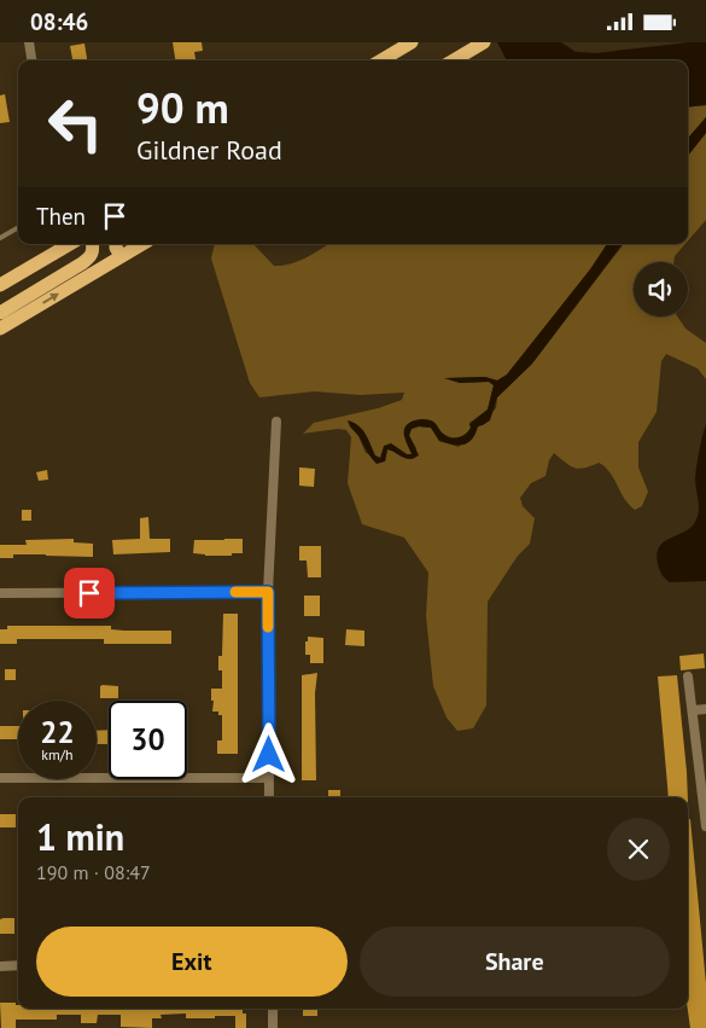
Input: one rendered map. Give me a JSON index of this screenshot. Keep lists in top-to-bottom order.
{
  "page": {
    "status": "08:46",
    "turn": ["90 m", "Gildner Road"],
    "then": "Then",
    "speed": "22 km/h",
    "limit": "30",
    "heading": ["1 min", "190 m · 08:47"],
    "buttons": ["Exit", "Share"]
  }
}
